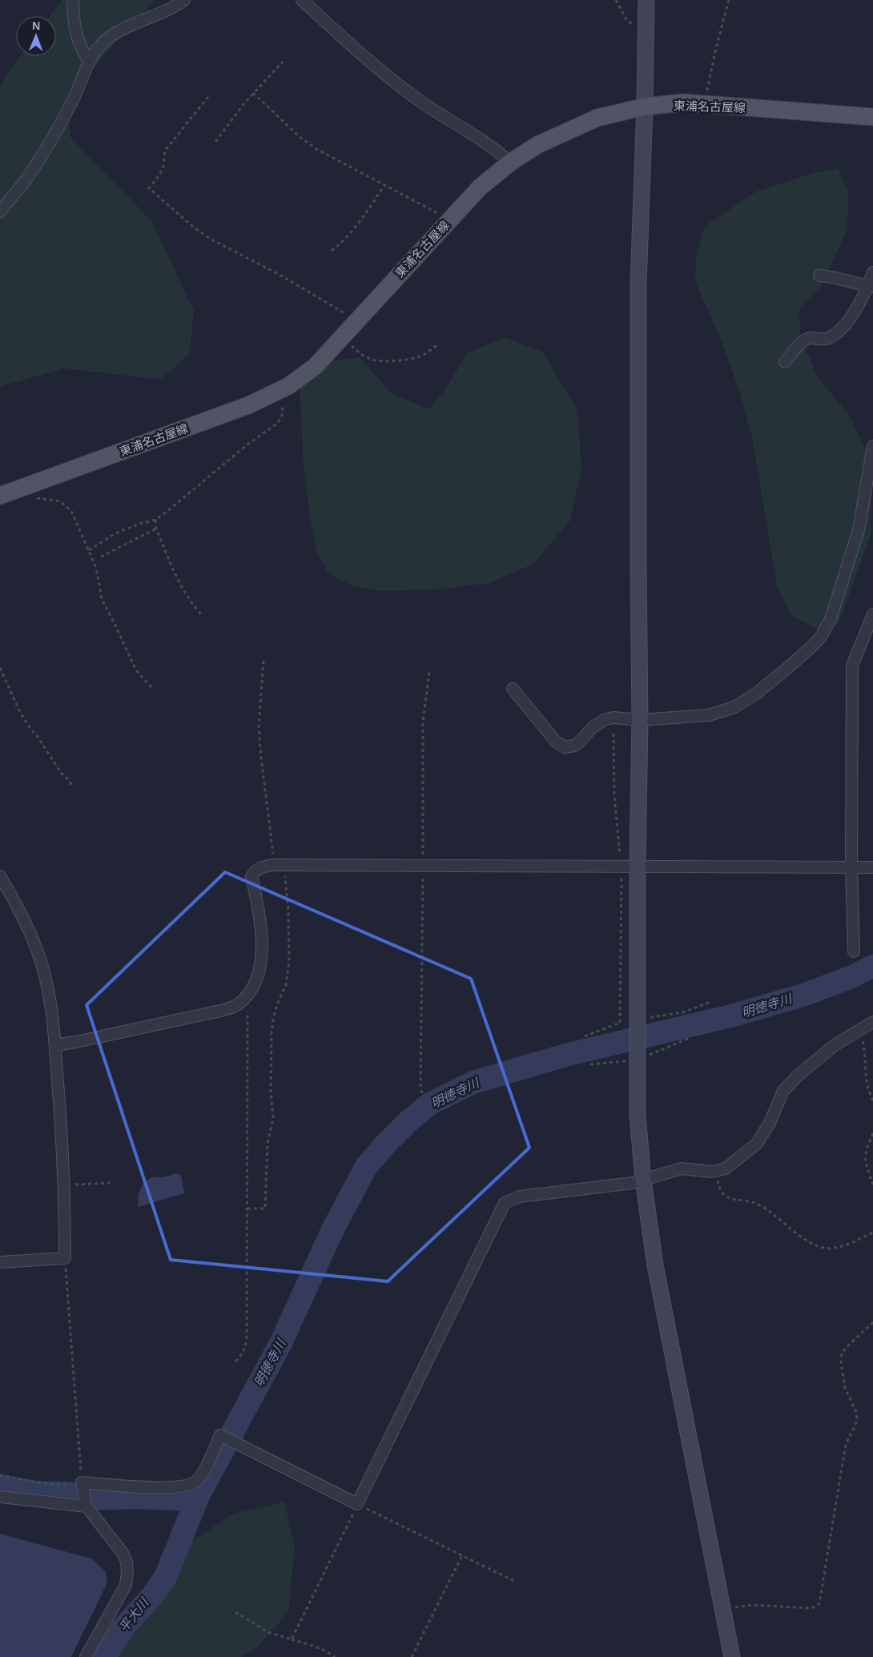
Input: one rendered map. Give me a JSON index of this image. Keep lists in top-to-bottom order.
{
  "streets": {
    "main road": ["東浦名古屋線"]
  },
  "water": ["明徳寺川", "平大川"],
  "north": "top"
}
